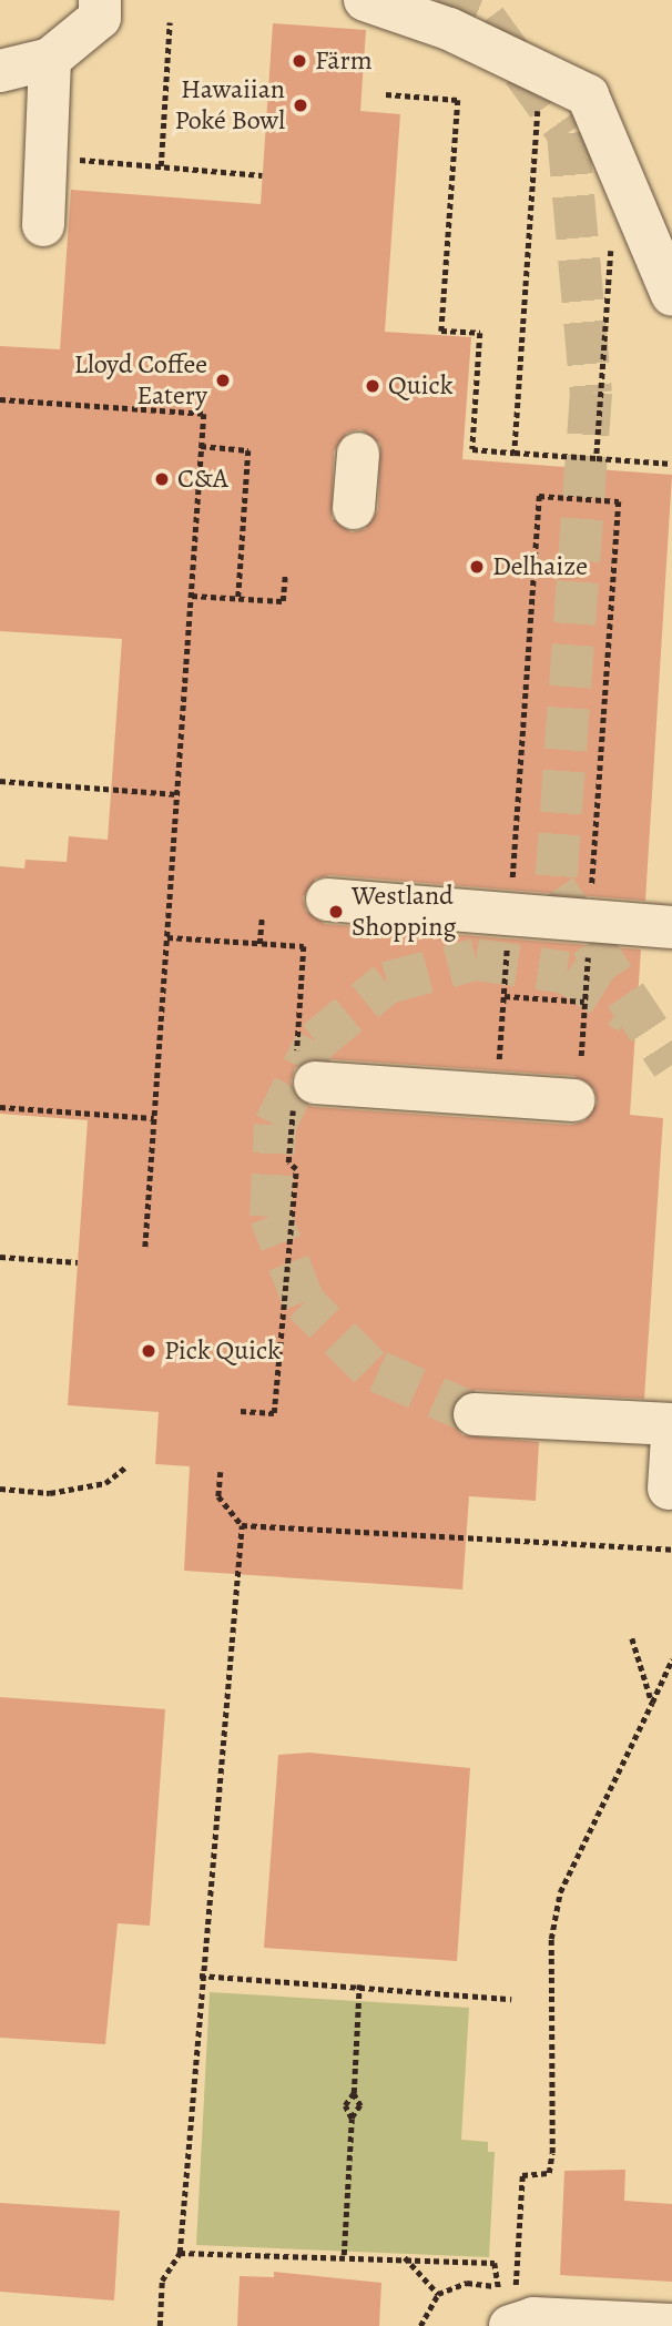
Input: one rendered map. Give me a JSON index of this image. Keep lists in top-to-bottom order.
{
  "places": [
    "Färm",
    "Hawaiian Poké Bowl",
    "Lloyd Coffee Eatery",
    "Quick",
    "C&A",
    "Delhaize",
    "Westland Shopping",
    "Pick Quick"
  ]
}
